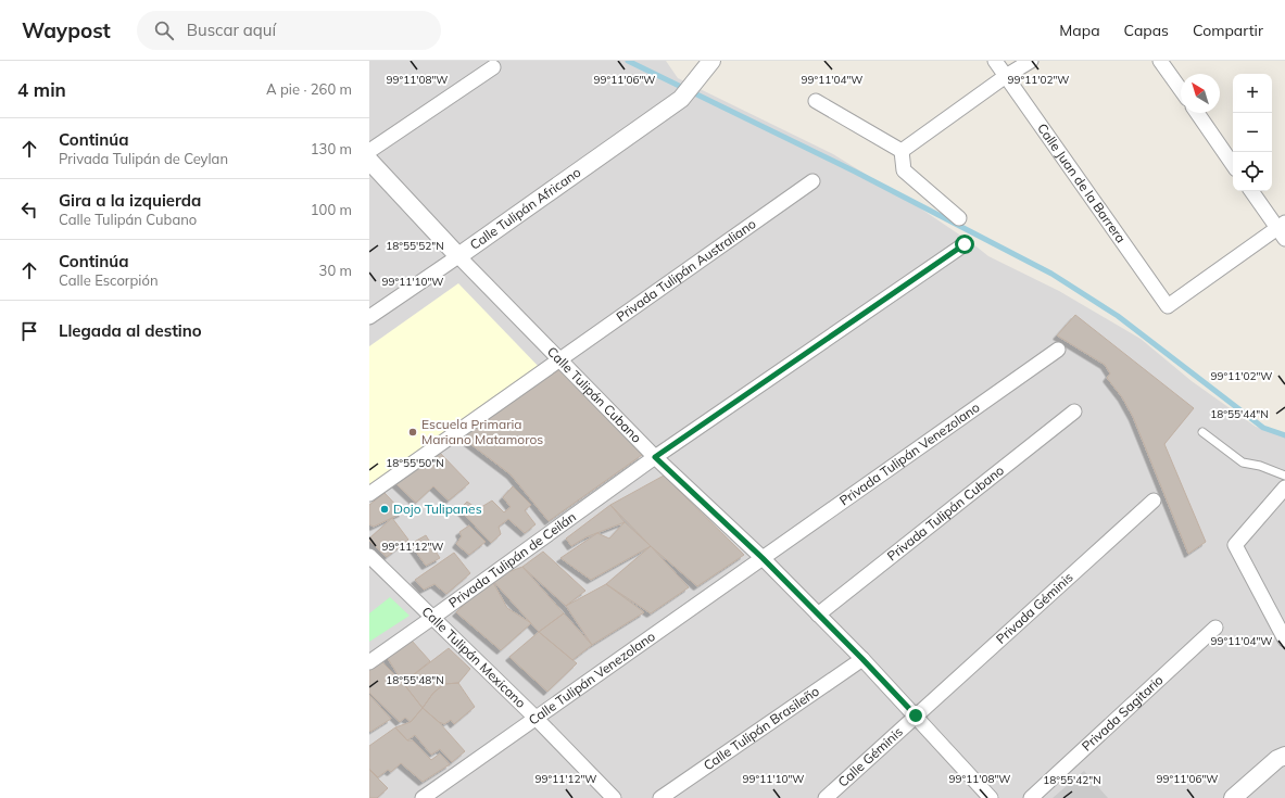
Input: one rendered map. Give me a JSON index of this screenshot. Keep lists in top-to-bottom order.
{
  "streets": {
    "street": [
      "Calle Juan de la Barrera",
      "Calle Tulipán Africano",
      "Privada Tulipán Australiano",
      "Calle Tulipán Cubano",
      "Privada Tulipán Venezolano",
      "Privada Tulipán Cubano",
      "Privada Tulipán de Ceilán",
      "Privada Géminis",
      "Calle Tulipán Mexicano",
      "Calle Tulipán Venezolano",
      "Privada Sagitario",
      "Calle Tulipán Brasileño",
      "Calle Géminis"
    ]
  },
  "crossings": [
    ["Calle Tulipán Africano", "Calle Tulipán Cubano"],
    ["Privada Tulipán Australiano", "Calle Tulipán Cubano"],
    ["Calle Tulipán Cubano", "Privada Tulipán Venezolano"],
    ["Calle Tulipán Cubano", "Privada Tulipán Cubano"],
    ["Calle Tulipán Cubano", "Privada Tulipán de Ceilán"],
    ["Calle Tulipán Cubano", "Privada Géminis"],
    ["Calle Tulipán Cubano", "Calle Tulipán Venezolano"],
    ["Calle Tulipán Cubano", "Calle Tulipán Brasileño"],
    ["Calle Tulipán Cubano", "Calle Géminis"],
    ["Privada Tulipán Venezolano", "Calle Tulipán Venezolano"],
    ["Privada Tulipán de Ceilán", "Calle Tulipán Mexicano"],
    ["Privada Géminis", "Calle Géminis"],
    ["Calle Tulipán Mexicano", "Calle Tulipán Venezolano"]
  ],
  "places": ["Escuela Primaria Mariano Matamoros", "Dojo Tulipanes"],
  "north": "top left",
  "page": {
    "header": "Waypost",
    "search": "Buscar aquí",
    "nav": ["Mapa", "Capas", "Compartir"],
    "heading": ["4 min", "A pie · 260 m"],
    "map_buttons": ["+", "−"],
    "list": [
      ["Continúa", "Privada Tulipán de Ceylan", "130 m"],
      ["Gira a la izquierda", "Calle Tulipán Cubano", "100 m"],
      ["Continúa", "Calle Escorpión", "30 m"],
      "Llegada al destino"
    ]
  },
  "coordinates": [
    "99°11'08\"W",
    "99°11'06\"W",
    "99°11'04\"W",
    "99°11'02\"W",
    "18°55'52\"N",
    "99°11'10\"W",
    "18°55'44\"N",
    "18°55'50\"N",
    "99°11'12\"W",
    "18°55'48\"N",
    "18°55'42\"N"
  ]
}
